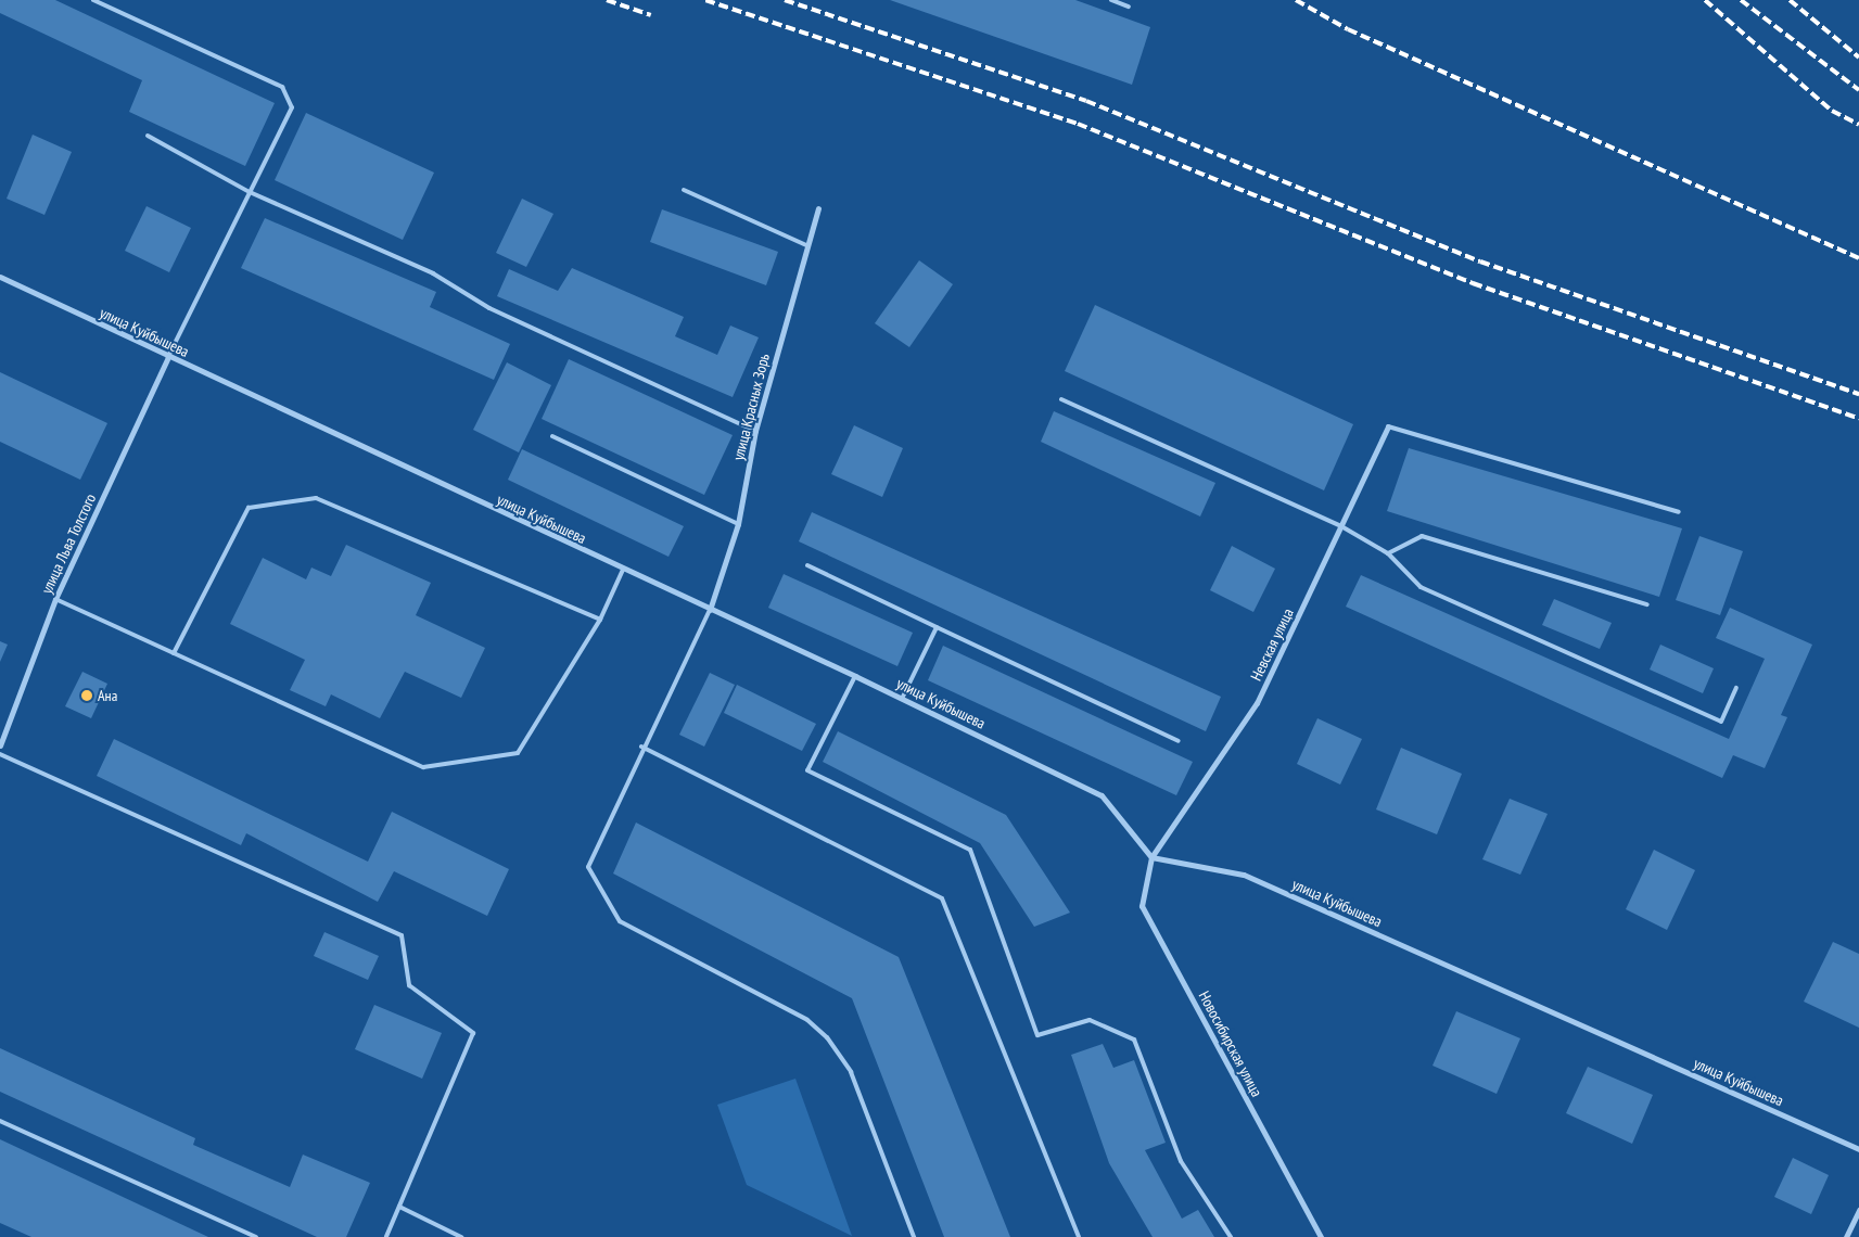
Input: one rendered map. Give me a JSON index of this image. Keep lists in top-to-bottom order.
{
  "streets": {
    "street": [
      "улица Куйбышева",
      "улица Красных Зорь",
      "улица Льва Толстого",
      "Невская улица",
      "Новосибирская улица"
    ]
  },
  "crossings": [
    ["улица Куйбышева", "улица Красных Зорь"],
    ["улица Куйбышева", "улица Льва Толстого"],
    ["улица Куйбышева", "Невская улица"],
    ["улица Куйбышева", "Новосибирская улица"],
    ["Невская улица", "Новосибирская улица"]
  ],
  "places": ["Ана"]
}
